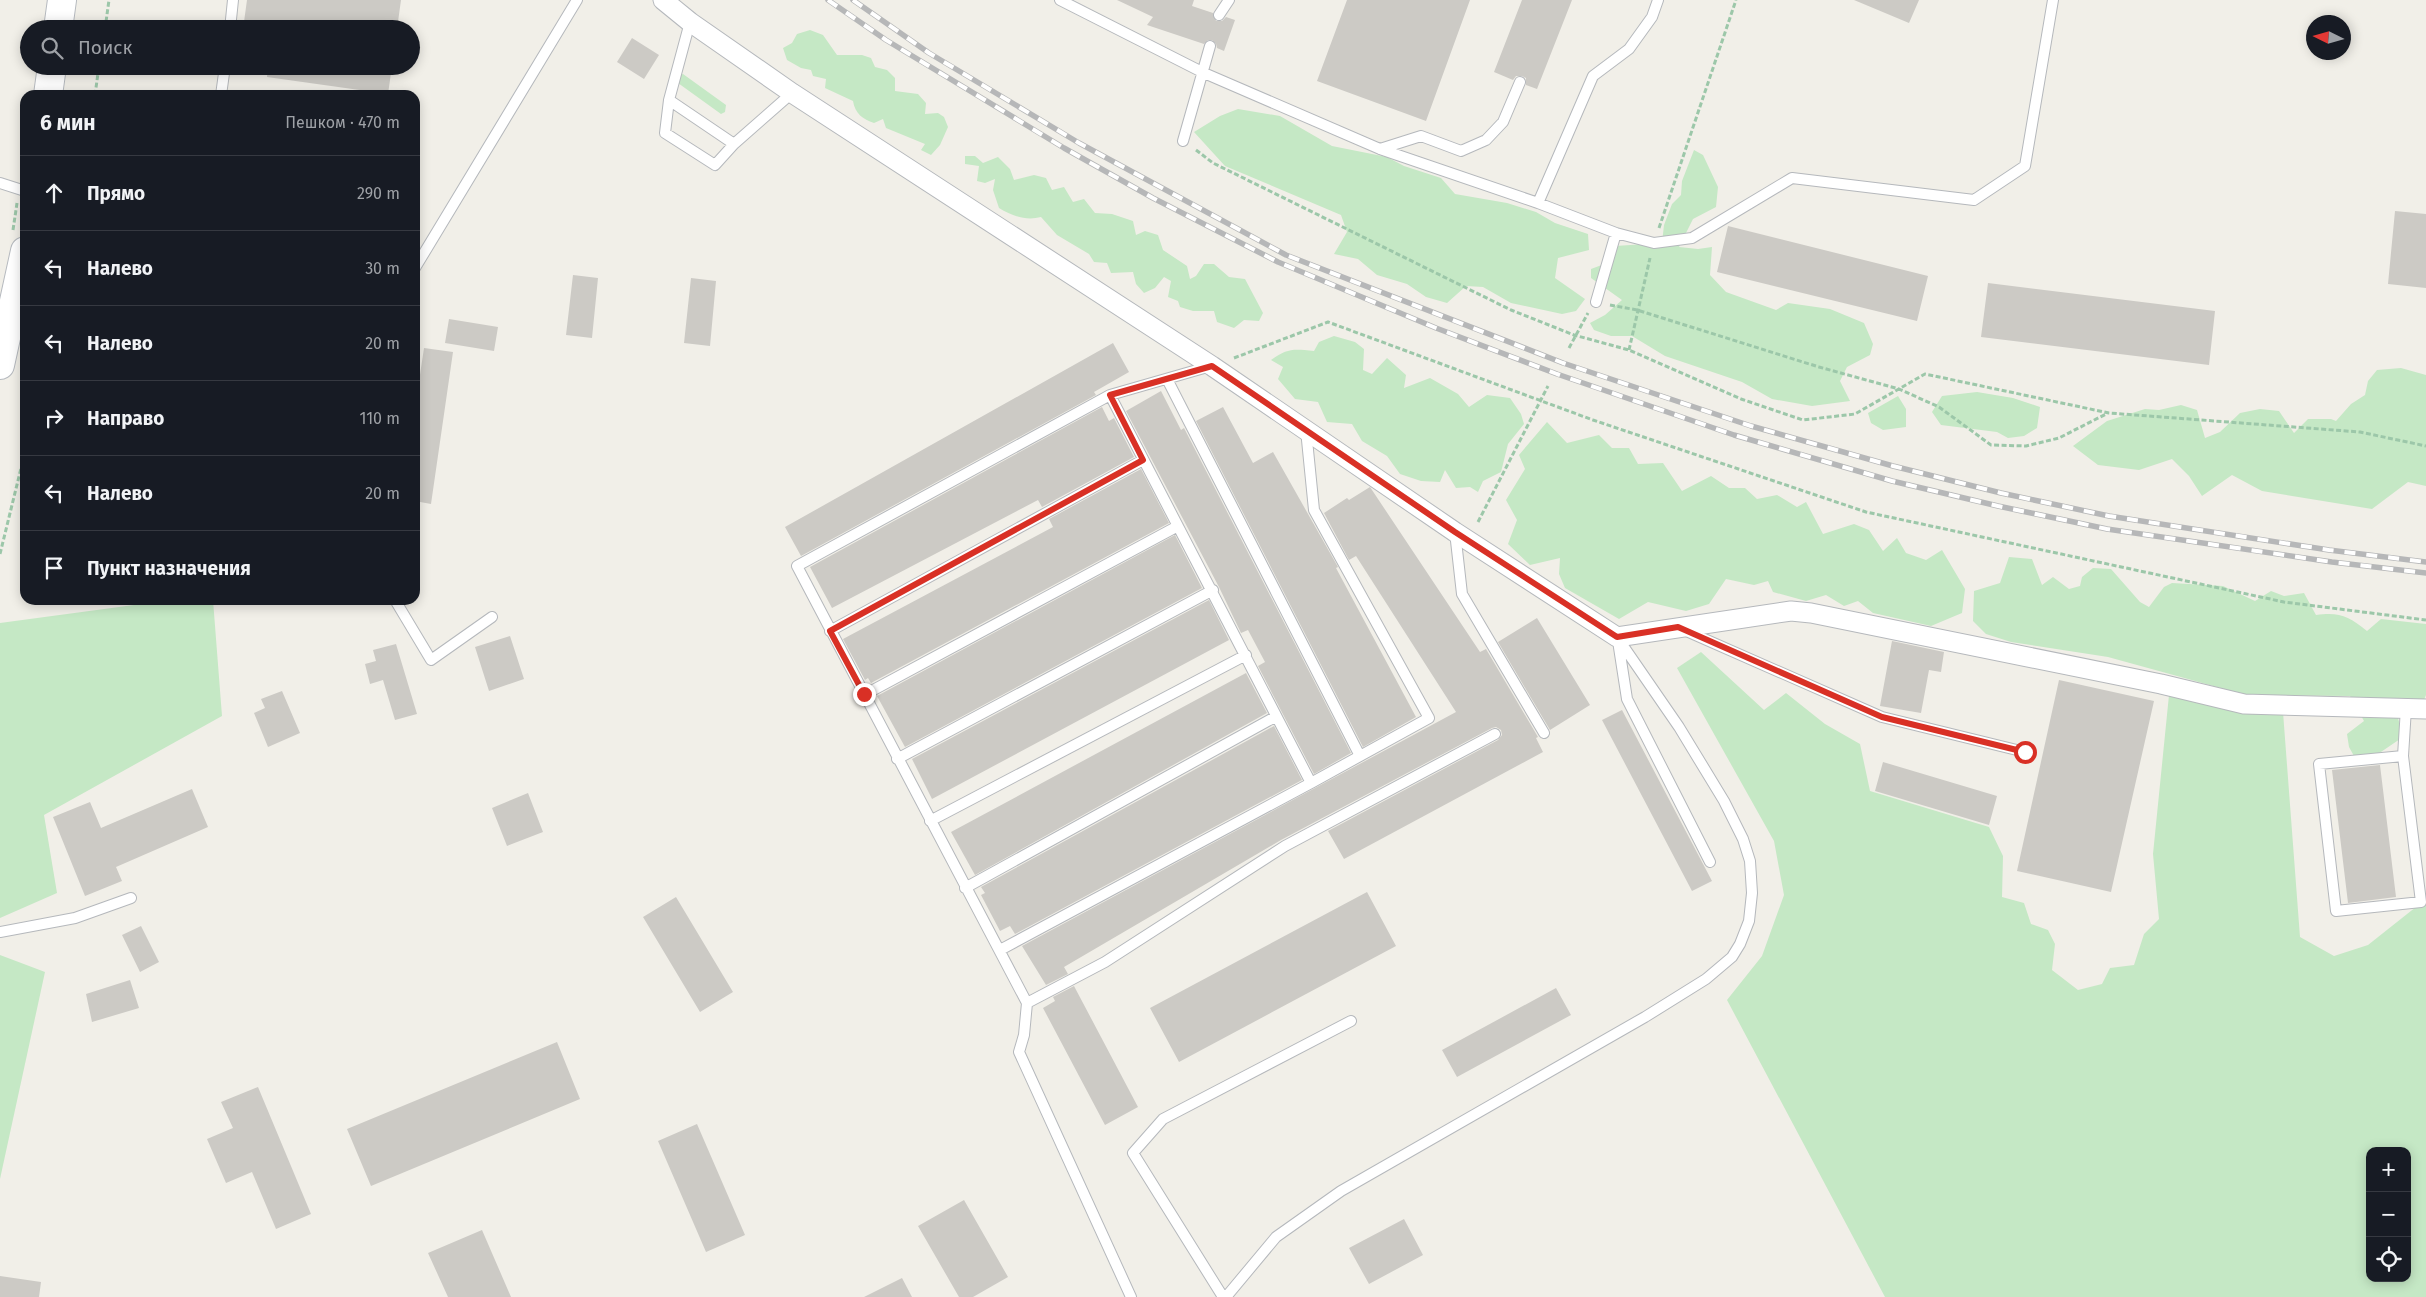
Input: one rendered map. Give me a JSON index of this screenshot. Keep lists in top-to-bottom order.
{
  "north": "left",
  "page": {
    "search": "Поиск",
    "heading": ["6 мин", "Пешком · 470 m"],
    "list": [
      ["Прямо", "290 m"],
      ["Налево", "30 m"],
      ["Налево", "20 m"],
      ["Направо", "110 m"],
      ["Налево", "20 m"],
      "Пункт назначения"
    ],
    "map_buttons": ["+", "−"]
  }
}
